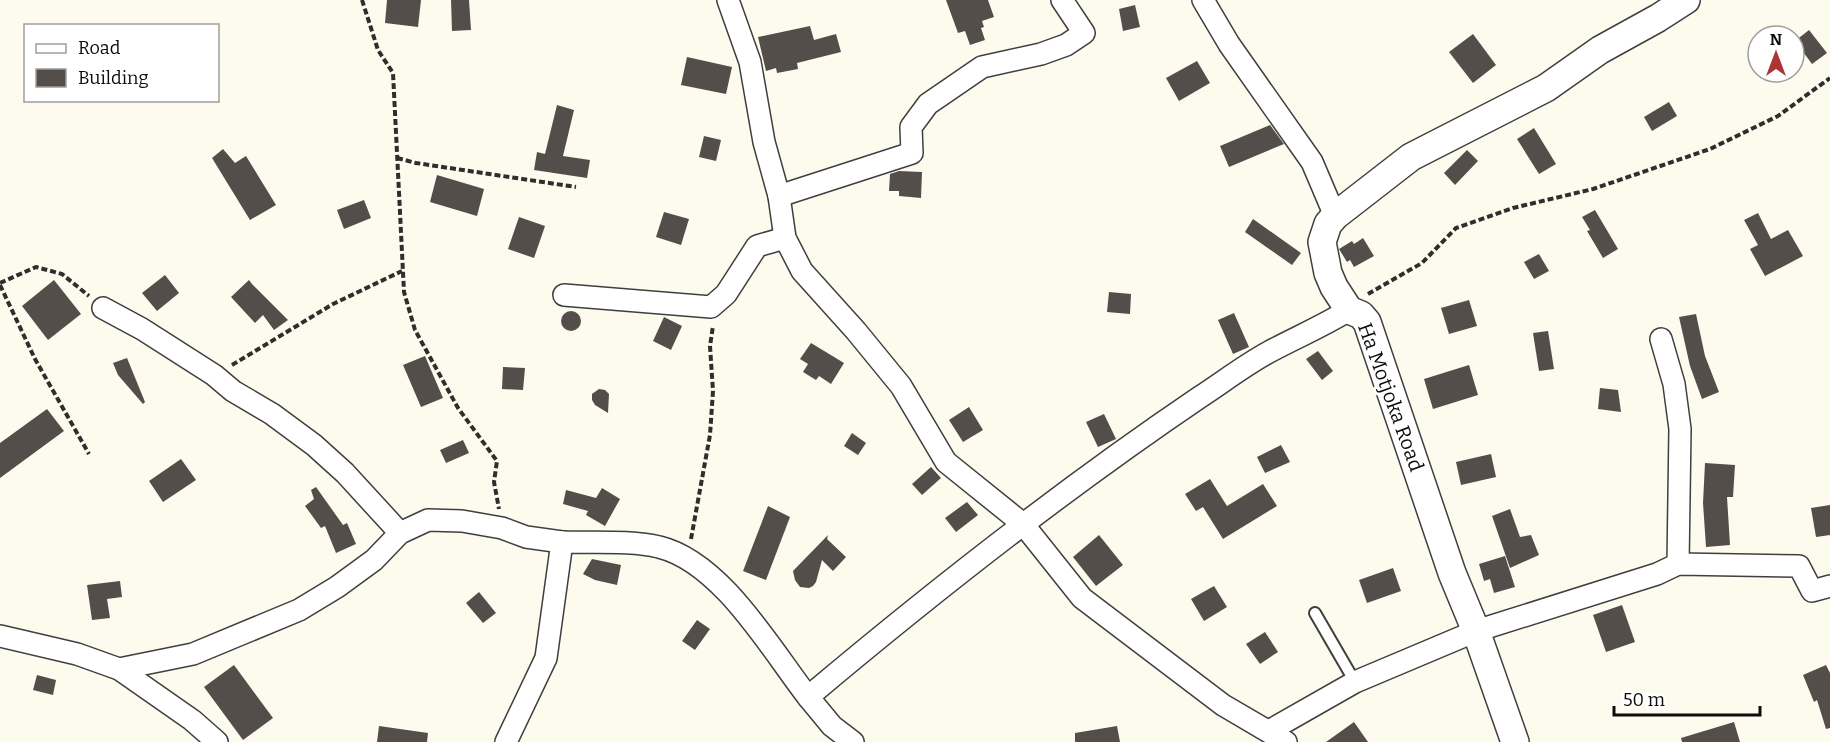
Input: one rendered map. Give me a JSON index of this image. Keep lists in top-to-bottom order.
{
  "streets": {
    "street": ["Ha Motjoka Road"]
  },
  "legend": ["Road", "Building"],
  "scale_bar": "50 m",
  "north": "top"
}
